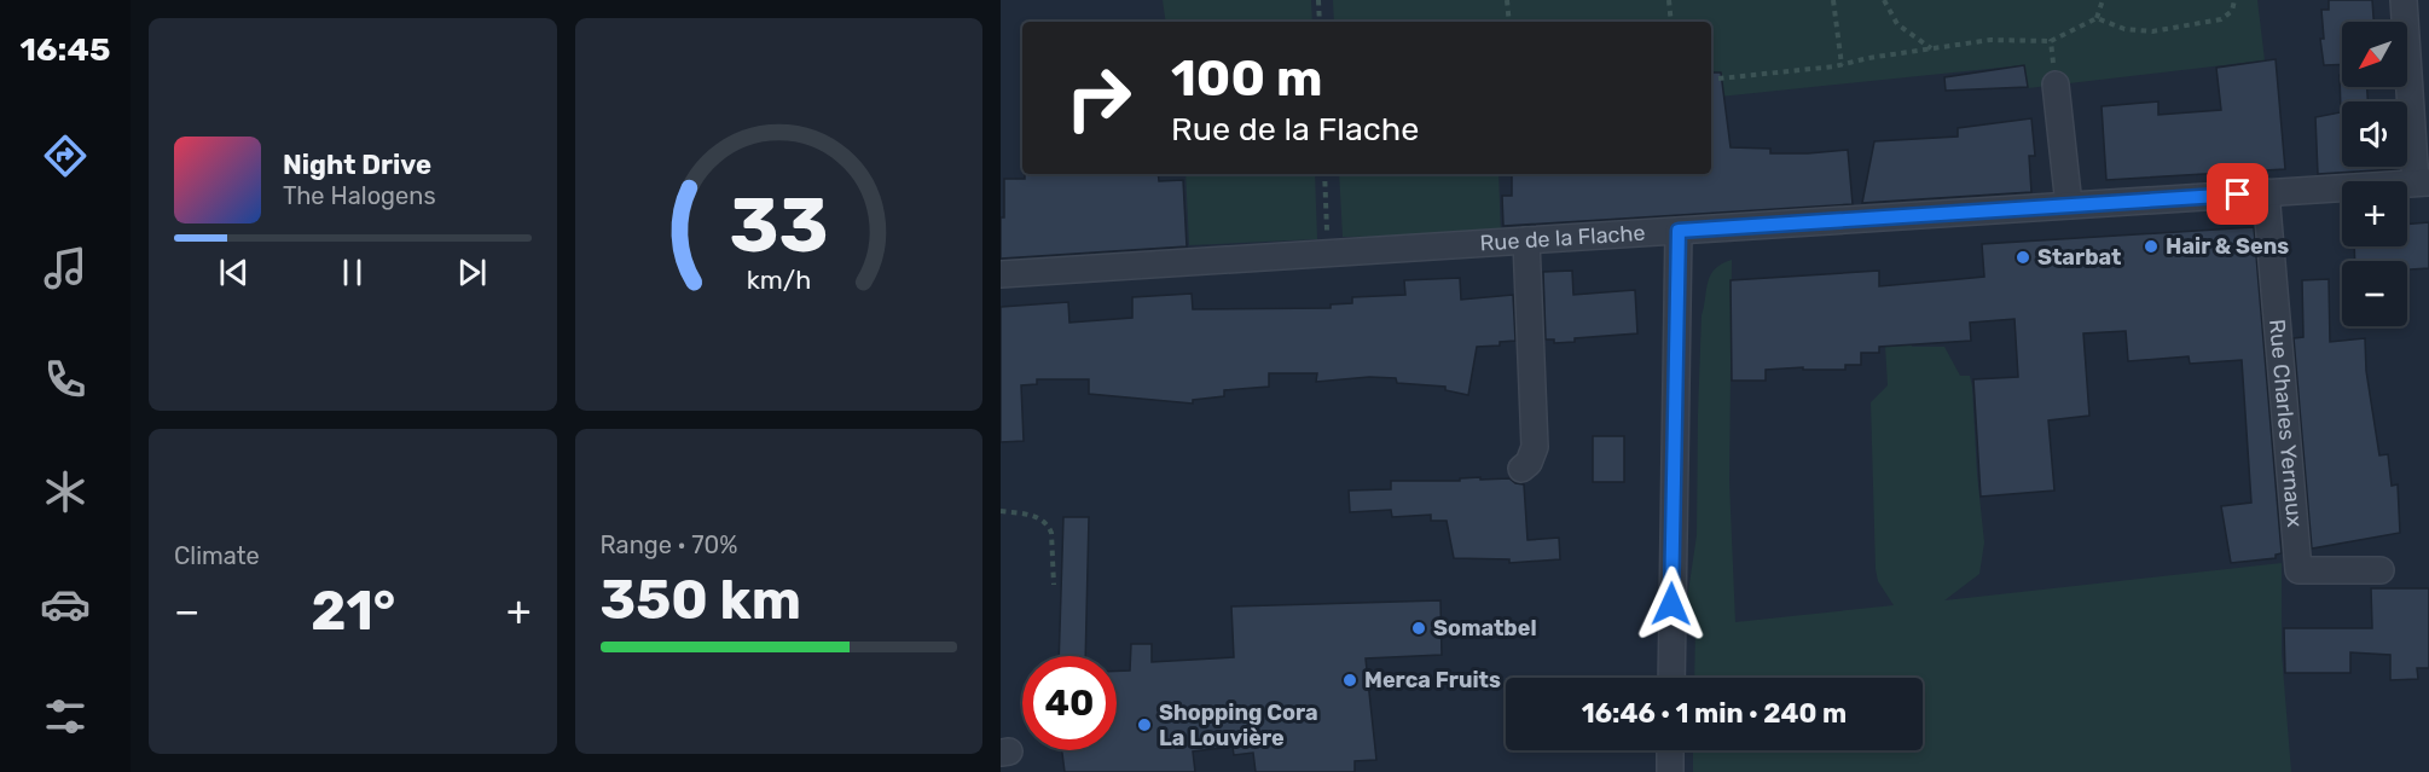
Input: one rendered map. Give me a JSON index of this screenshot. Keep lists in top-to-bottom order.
{
  "streets": {
    "street": ["Rue de la Flache", "Rue Charles Yernaux"]
  },
  "crossings": [
    ["Rue de la Flache", "Rue Charles Yernaux"]
  ],
  "places": [
    "Hair & Sens",
    "Starbat",
    "Somatbel",
    "Merca Fruits",
    "Shopping Cora La Louvière"
  ],
  "north": "bottom left",
  "page": {
    "tabs": "16:45",
    "map_buttons": ["+", "−"],
    "turn": ["100 m", "Rue de la Flache"],
    "song": ["Night Drive", "The Halogens"],
    "tile": [
      "Climate",
      ["Range · 70%", "350 km"]
    ],
    "heat": ["−", "21°", "+"],
    "limit": "40",
    "trip": "16:46 · 1 min · 240 m",
    "gauge": ["33", "km/h"]
  }
}
